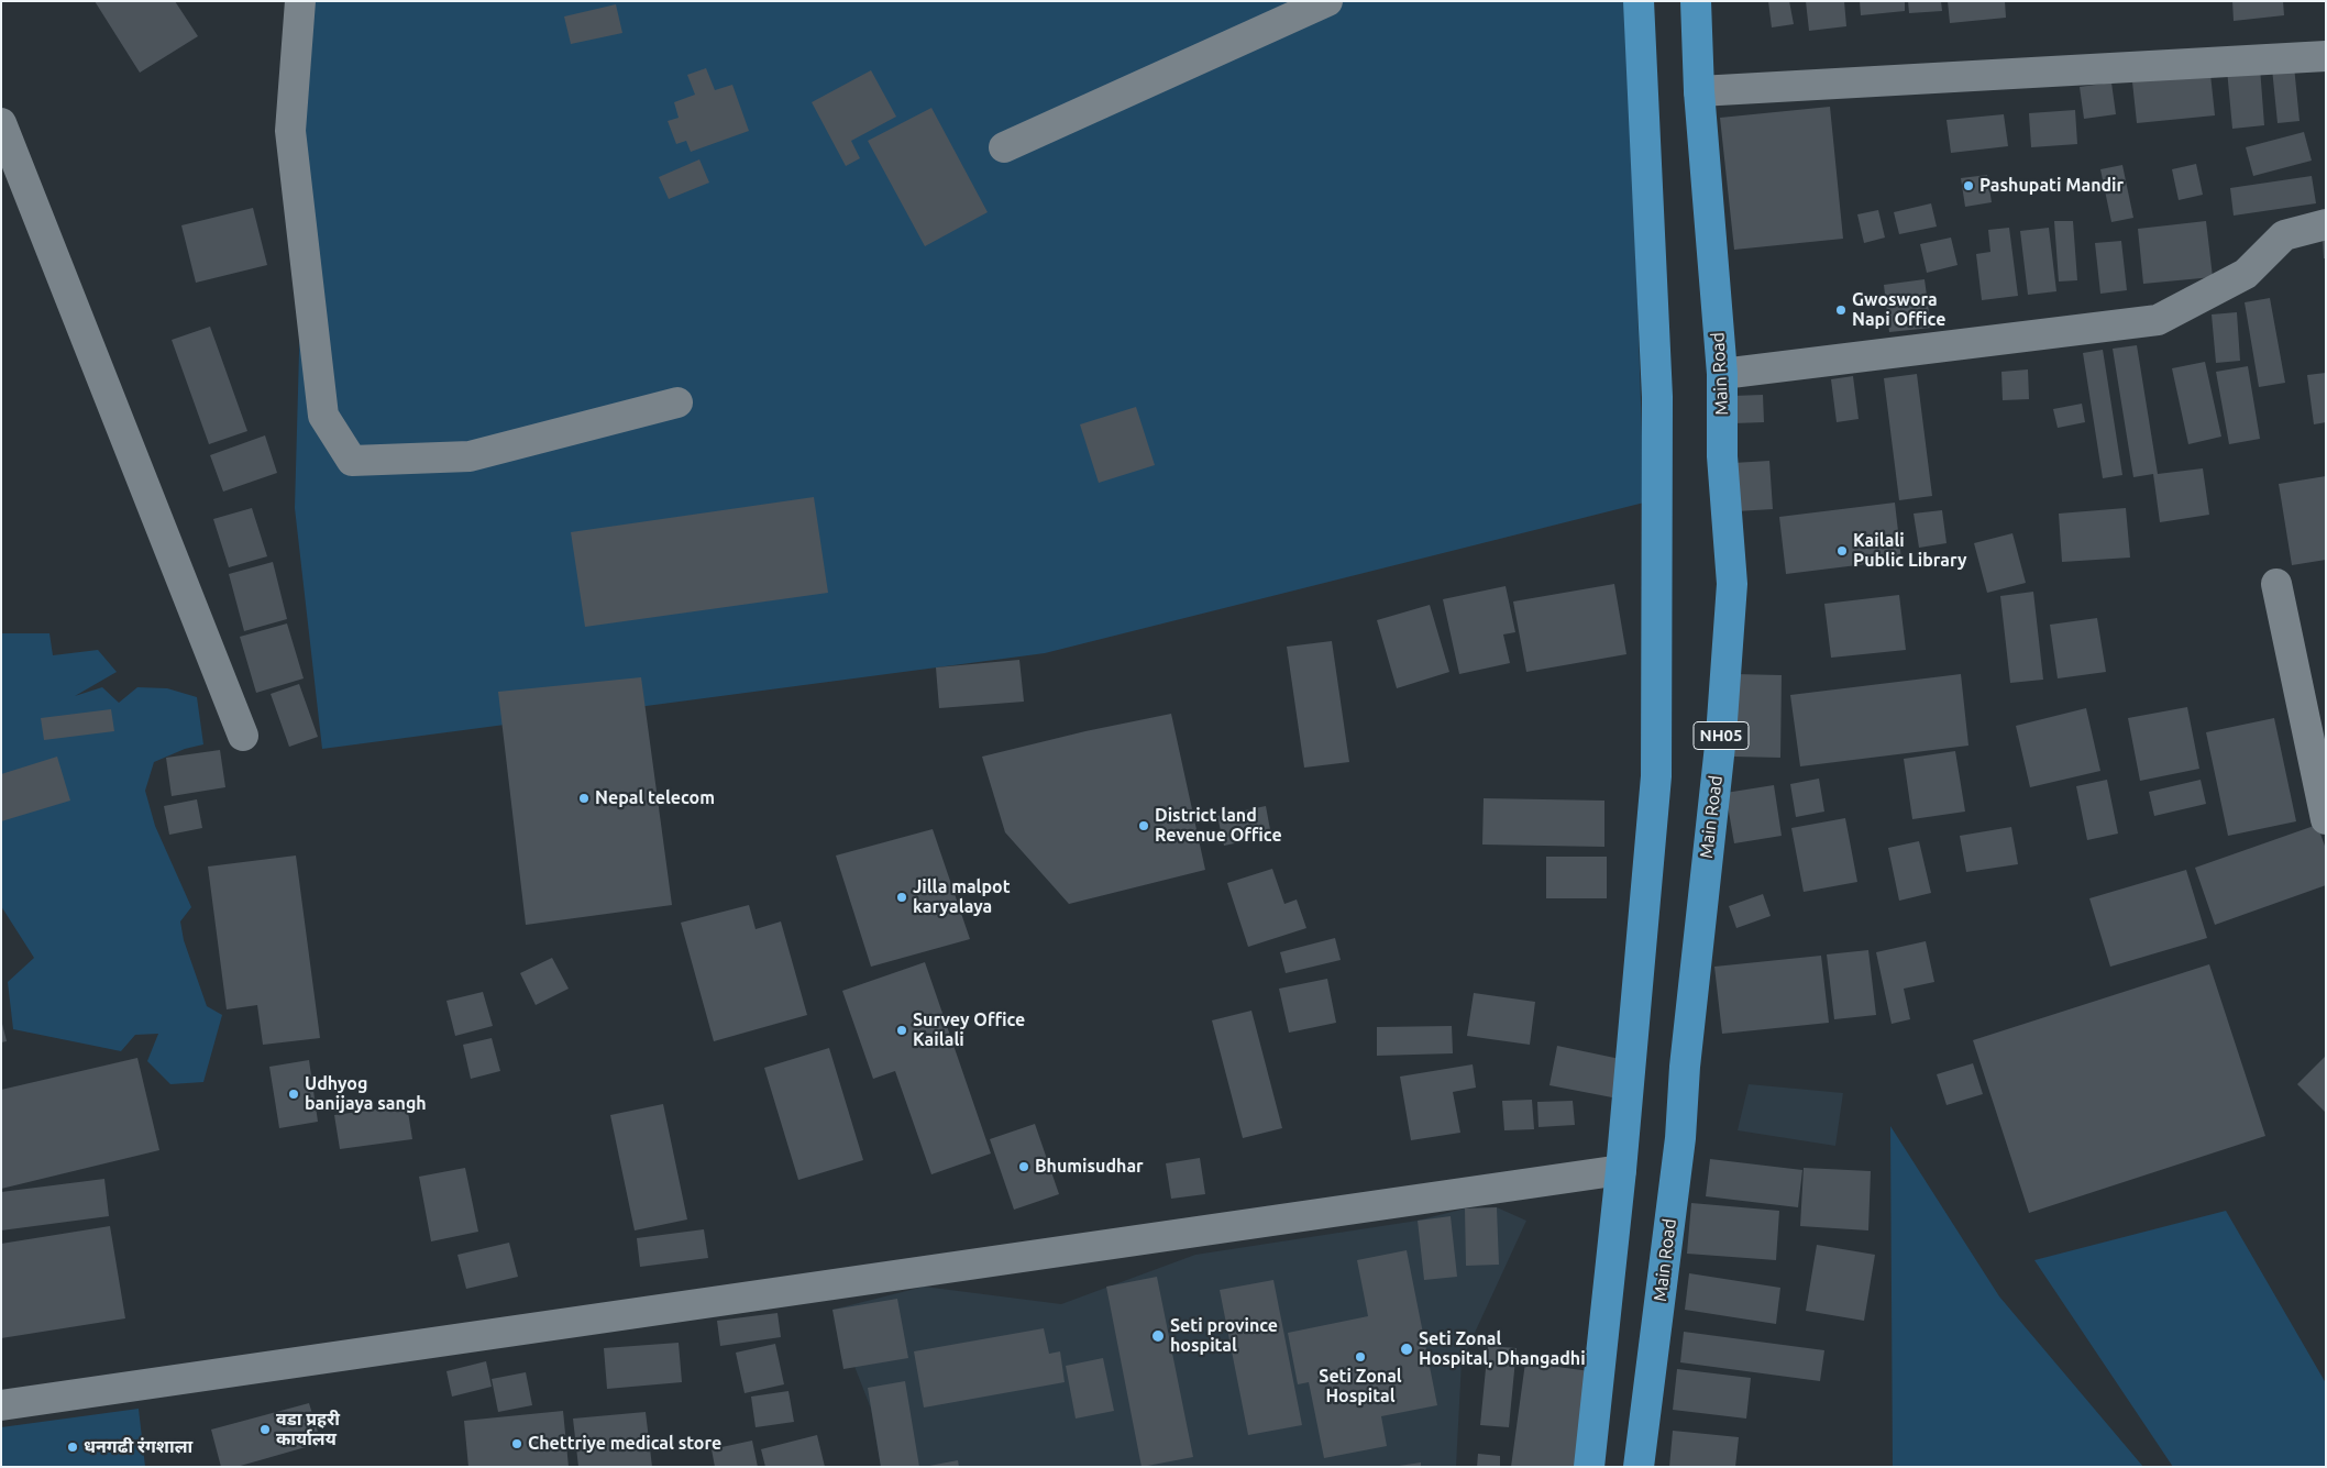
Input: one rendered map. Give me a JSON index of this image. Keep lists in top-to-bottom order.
{
  "streets": {
    "main road": ["Main Road", "NH05"]
  },
  "places": [
    "Pashupati Mandir",
    "Gwoswora Napi Office",
    "Kailali Public Library",
    "Nepal telecom",
    "District land Revenue Office",
    "Jilla malpot karyalaya",
    "Survey Office Kailali",
    "Udhyog banijaya sangh",
    "Bhumisudhar",
    "Seti province hospital",
    "Seti Zonal Hospital, Dhangadhi",
    "Seti Zonal Hospital",
    "वडा प्रहरी कार्यालय",
    "Chettriye medical store",
    "धनगढी रंगशाला"
  ]
}
